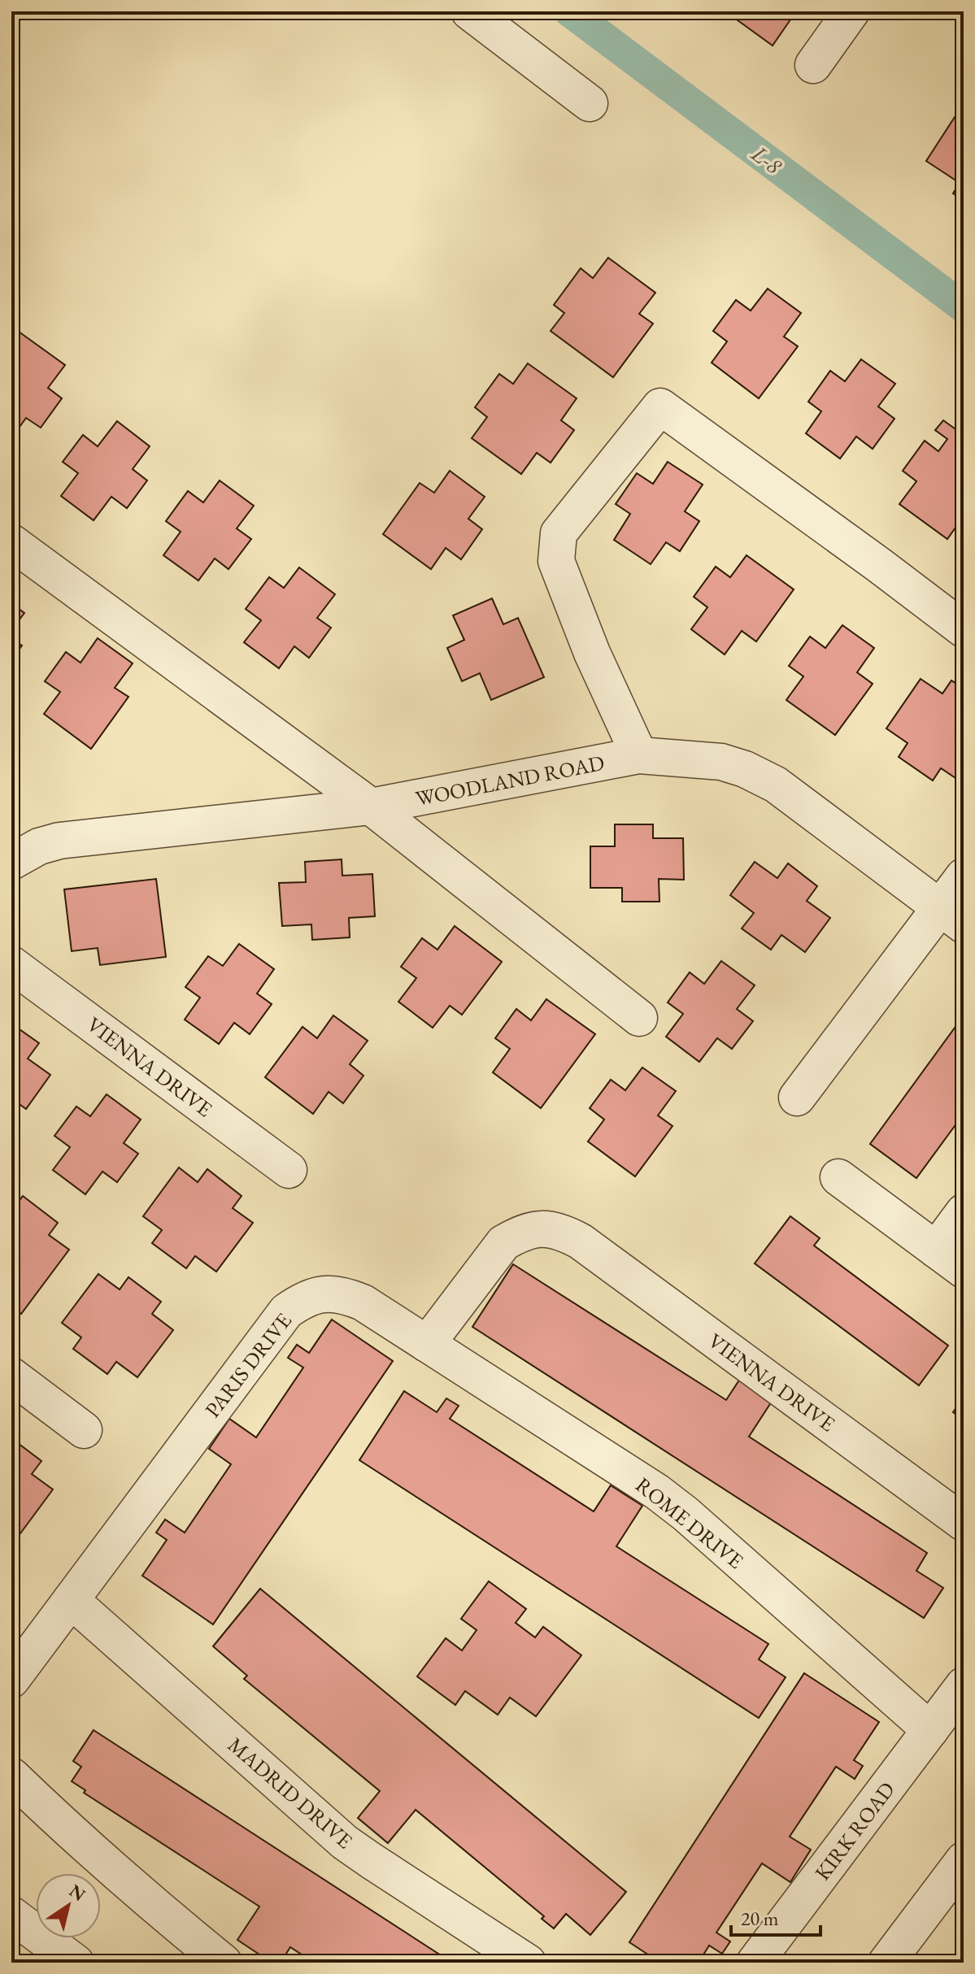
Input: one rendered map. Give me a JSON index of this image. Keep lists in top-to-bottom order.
{
  "streets": {
    "street": [
      "WOODLAND ROAD",
      "VIENNA DRIVE",
      "PARIS DRIVE",
      "ROME DRIVE",
      "MADRID DRIVE",
      "KIRK ROAD"
    ]
  },
  "crossings": [
    ["VIENNA DRIVE", "PARIS DRIVE"],
    ["VIENNA DRIVE", "ROME DRIVE"],
    ["PARIS DRIVE", "ROME DRIVE"],
    ["PARIS DRIVE", "MADRID DRIVE"],
    ["ROME DRIVE", "KIRK ROAD"]
  ],
  "water": ["L-8"],
  "scale_bar": "20 m",
  "north": "top right"
}
